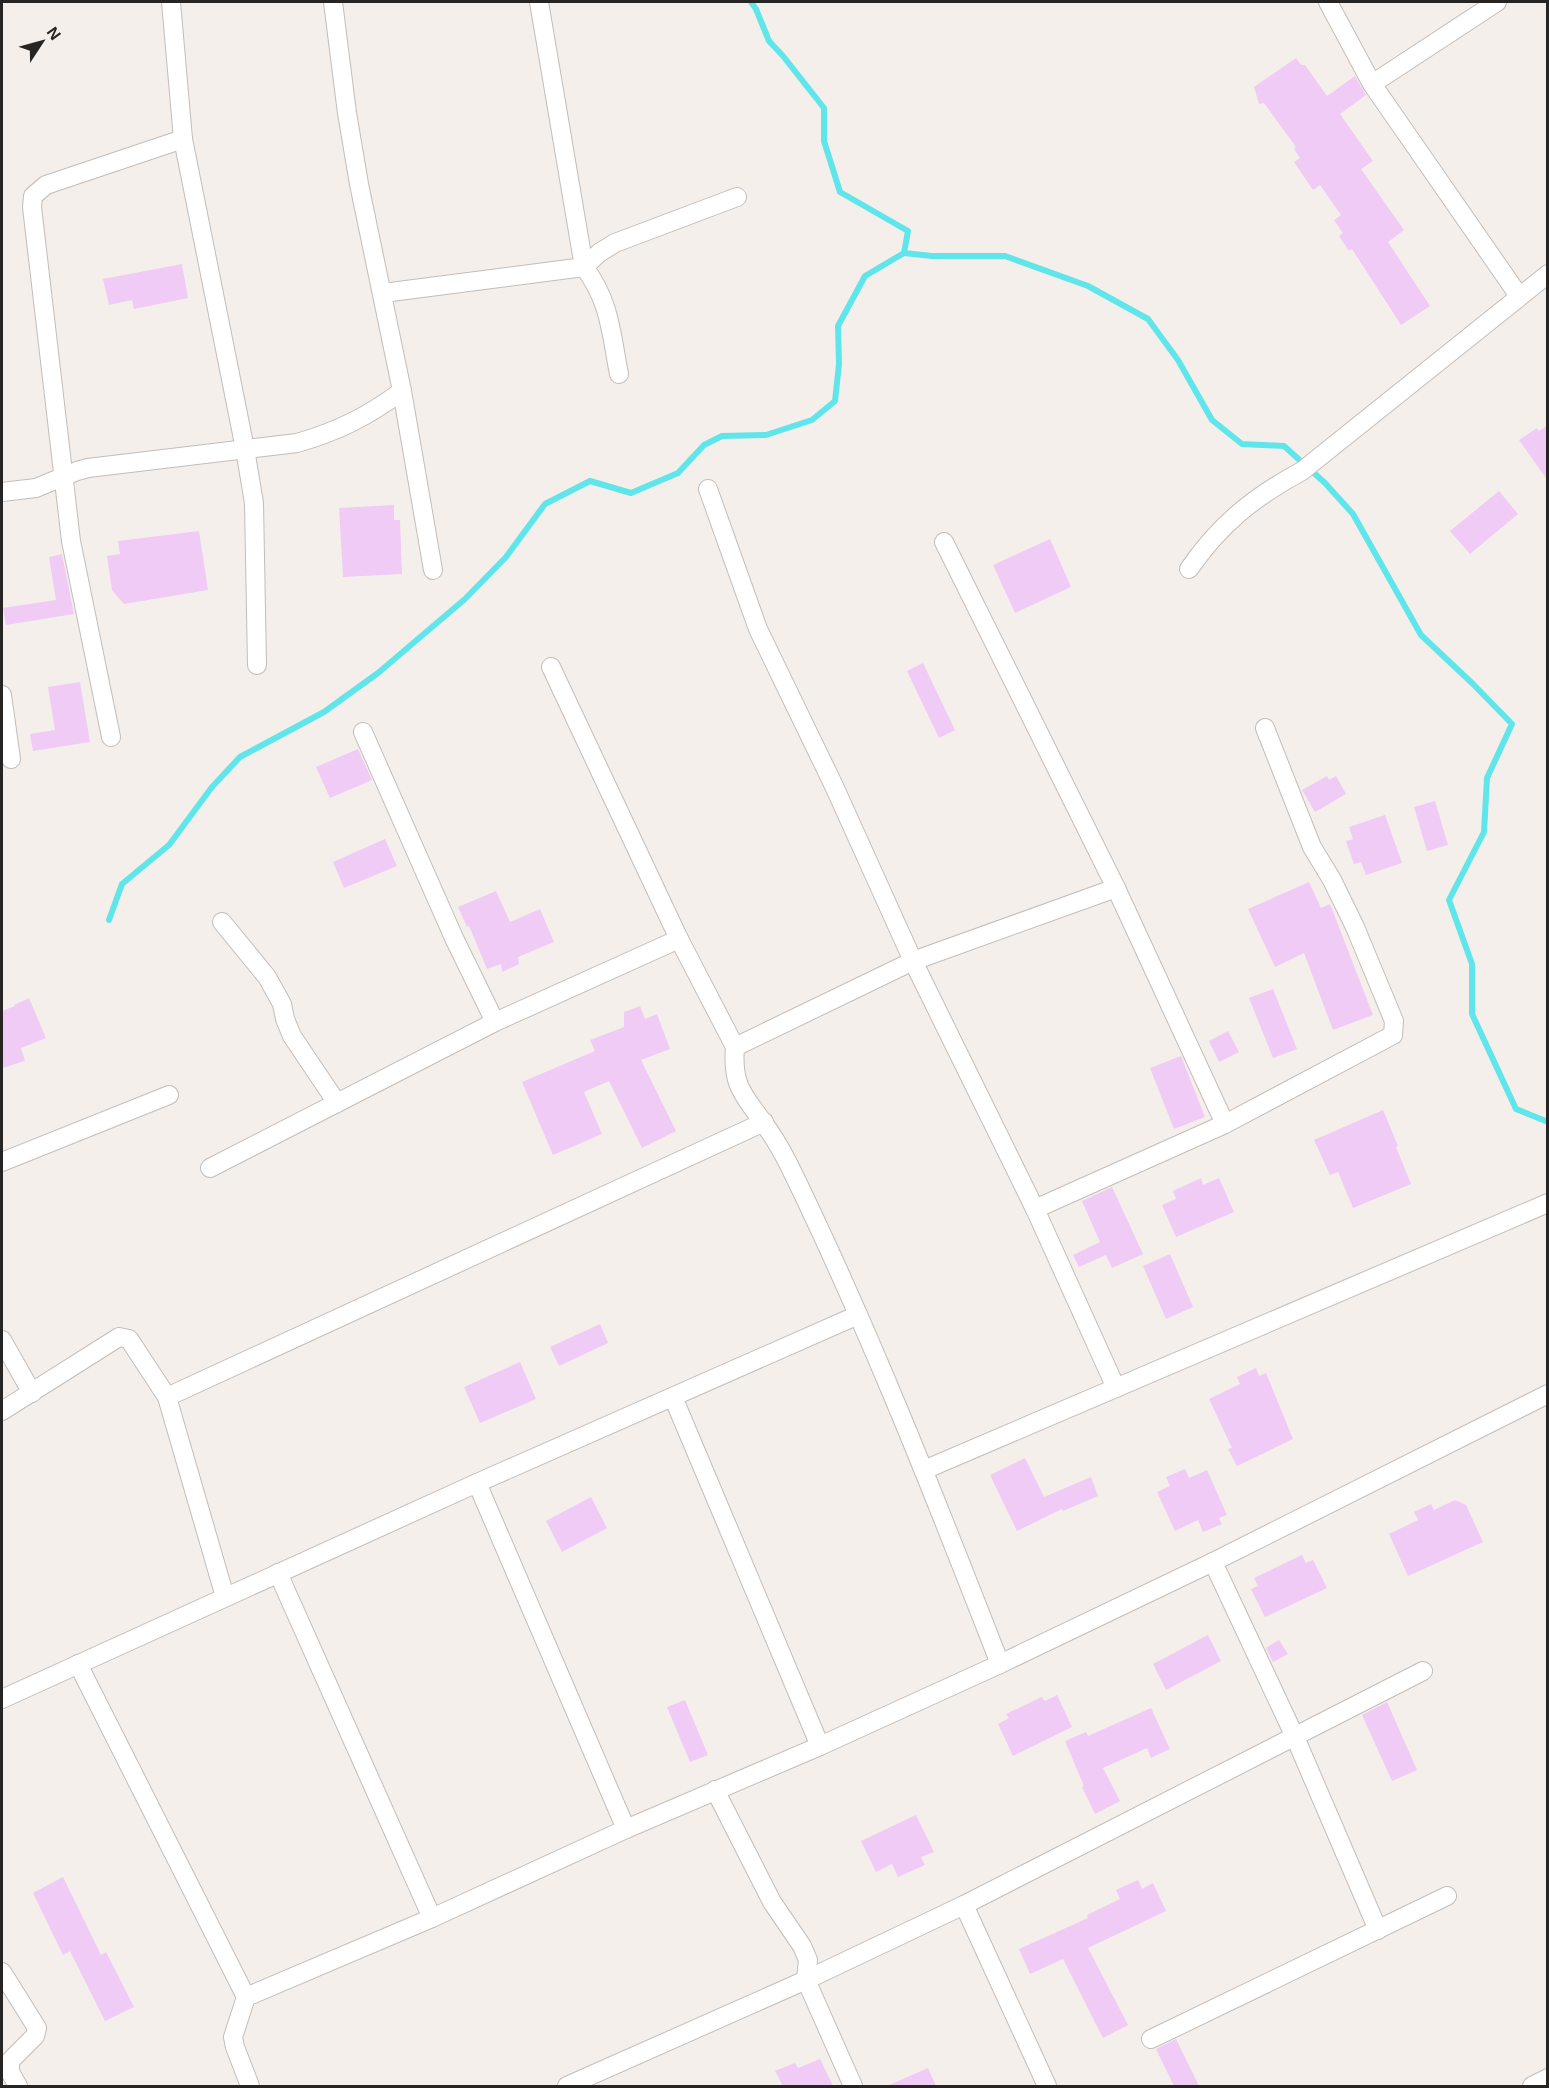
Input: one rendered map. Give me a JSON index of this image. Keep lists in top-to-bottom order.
{
  "north": "top right"
}
